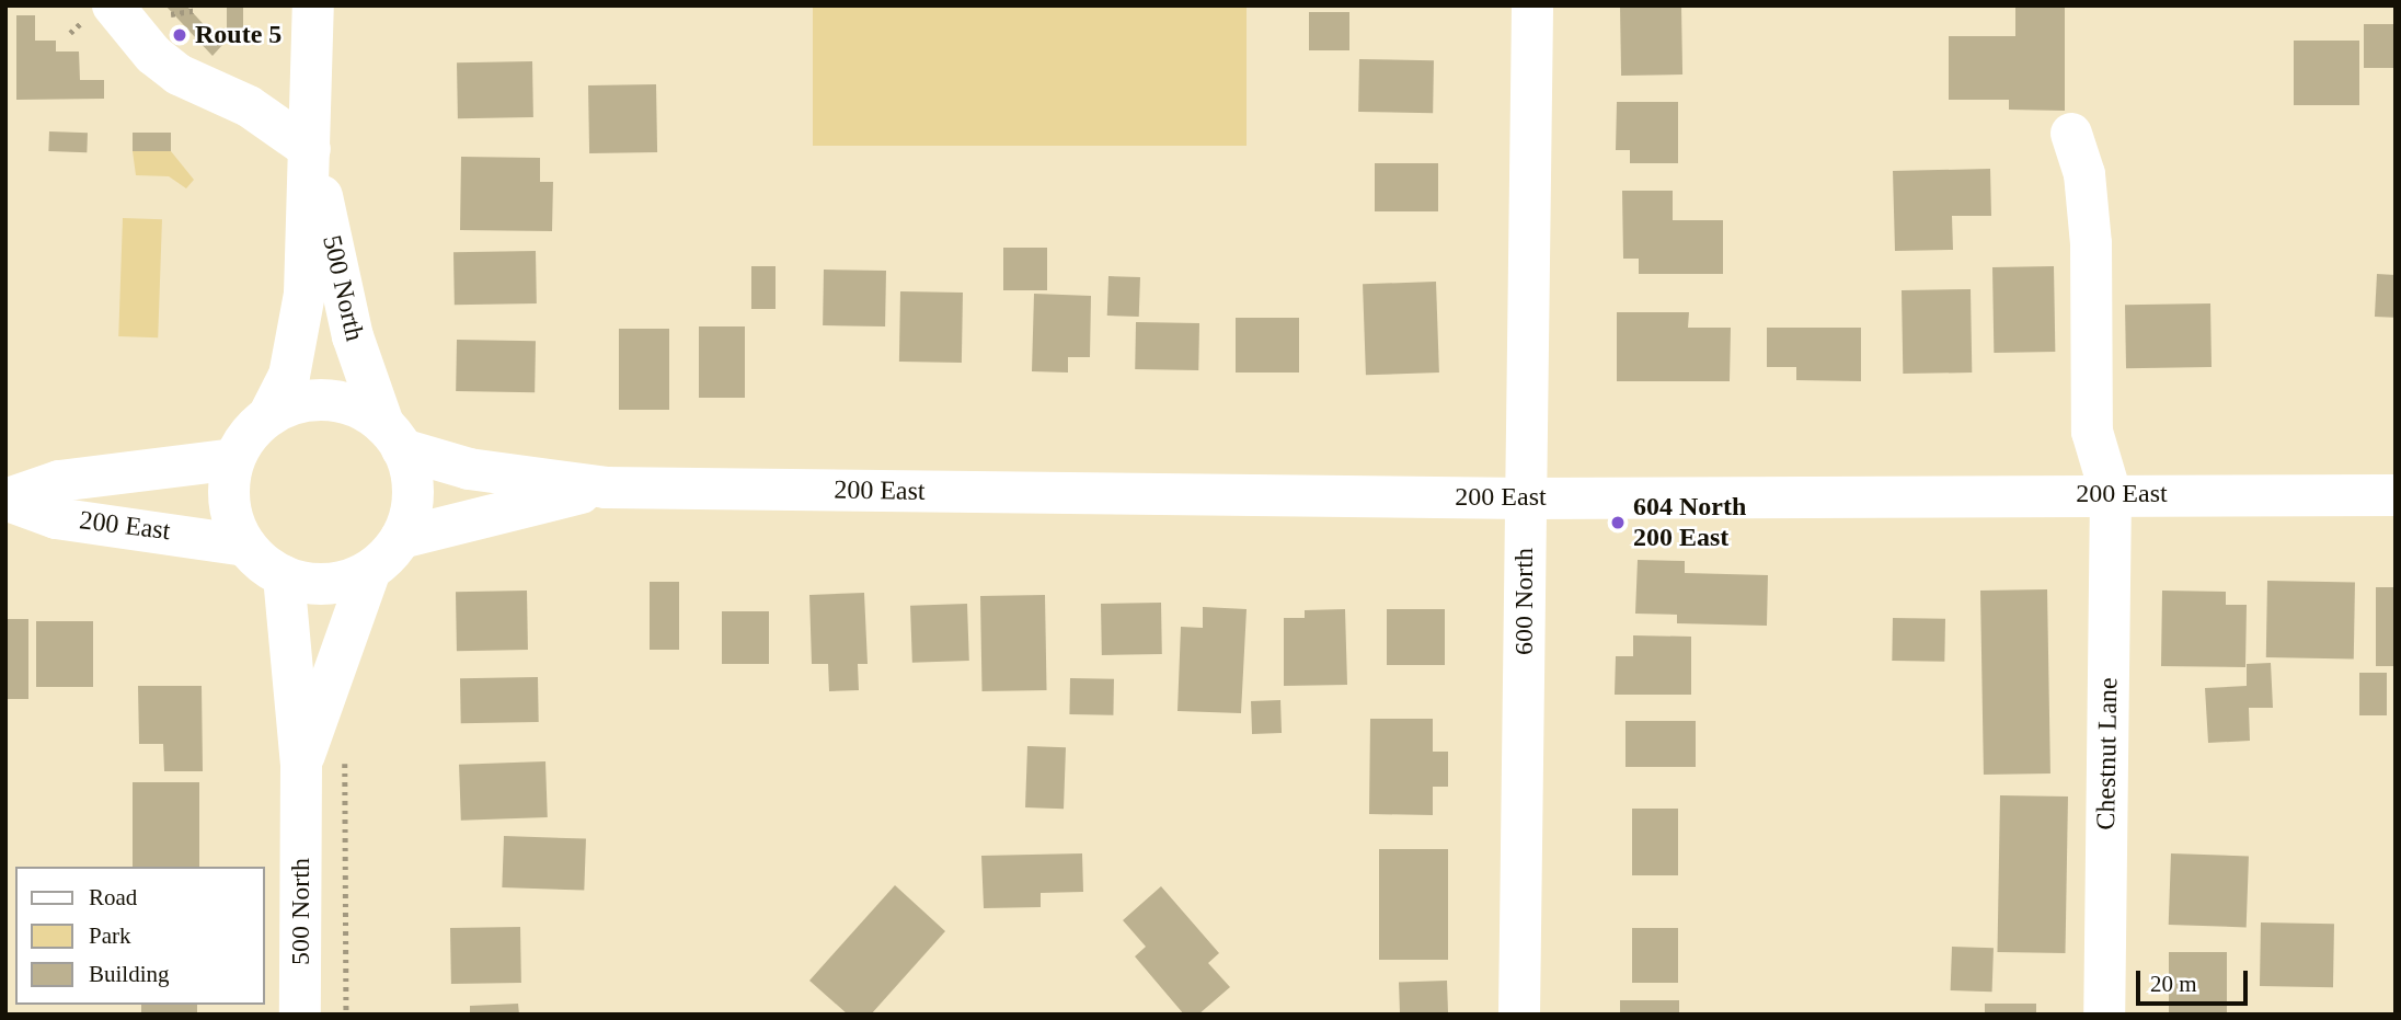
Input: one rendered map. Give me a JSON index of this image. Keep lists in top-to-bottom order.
{
  "streets": {
    "main road": [
      "500 North",
      "200 East",
      "600 North",
      "Chestnut Lane"
    ]
  },
  "crossings": [
    ["500 North", "200 East"],
    ["200 East", "600 North"],
    ["200 East", "Chestnut Lane"]
  ],
  "places": ["Route 5", "604 North 200 East"],
  "legend": ["Road", "Park", "Building"],
  "scale_bar": "20 m"
}
